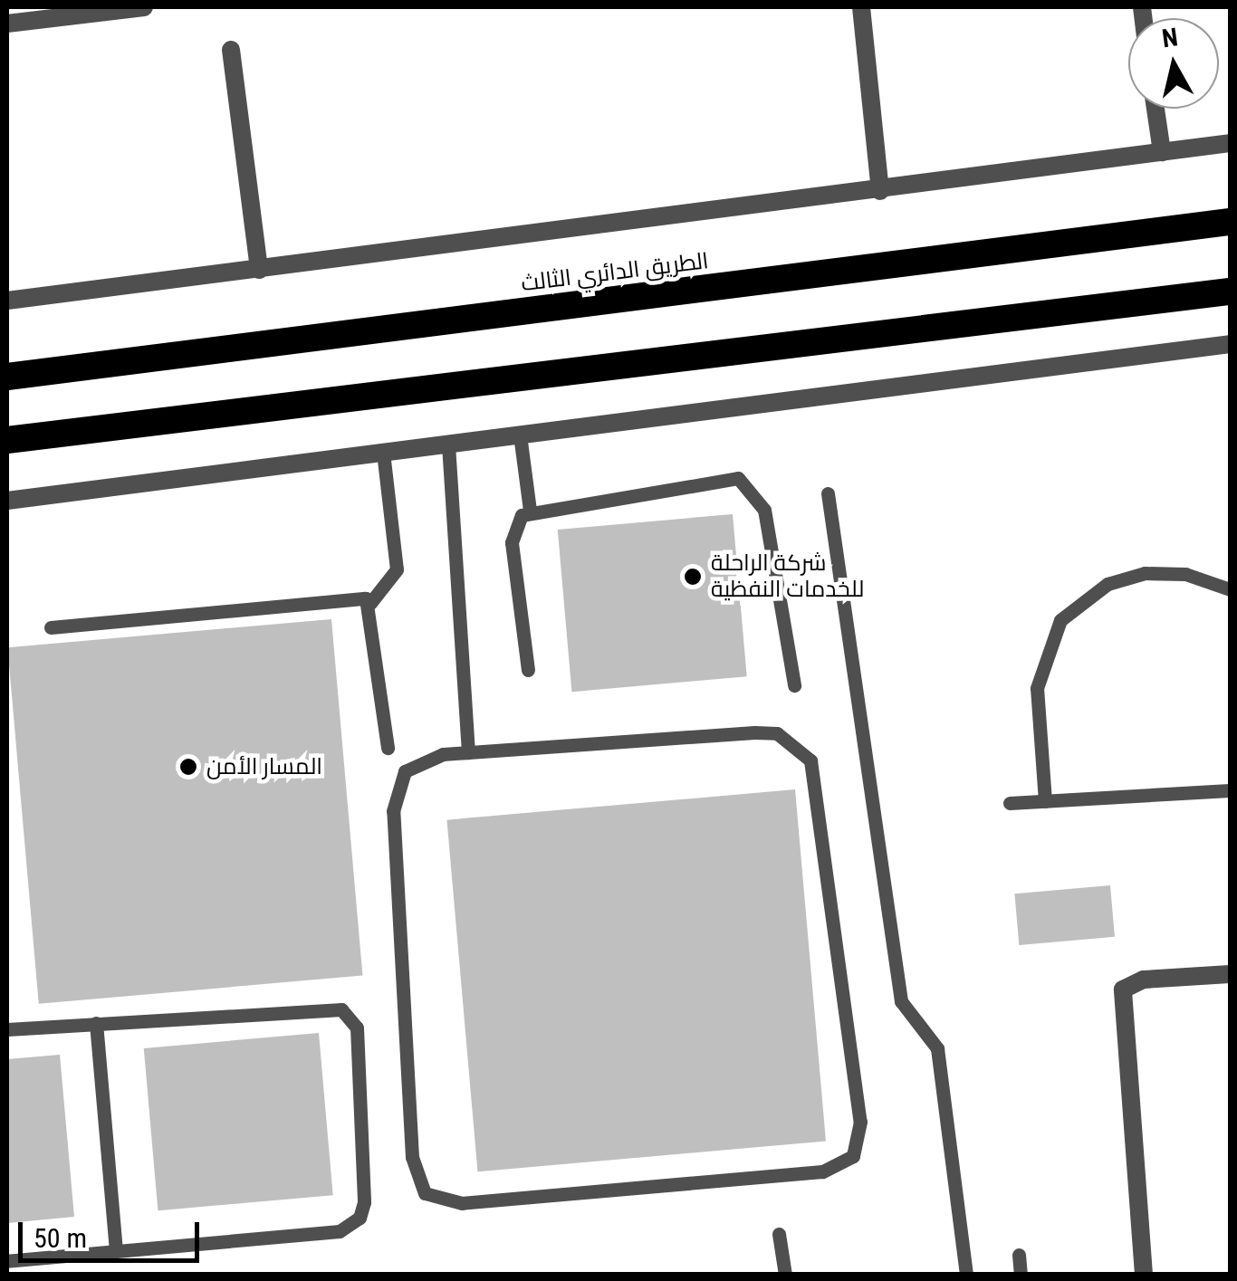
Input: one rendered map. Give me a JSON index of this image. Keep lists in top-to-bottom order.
{
  "streets": {
    "highway": ["الطريق الدائري الثالث"]
  },
  "places": ["شركة الراحلة للخدمات النفظية", "المسار الأمن"],
  "scale_bar": "50 m",
  "north": "top"
}
